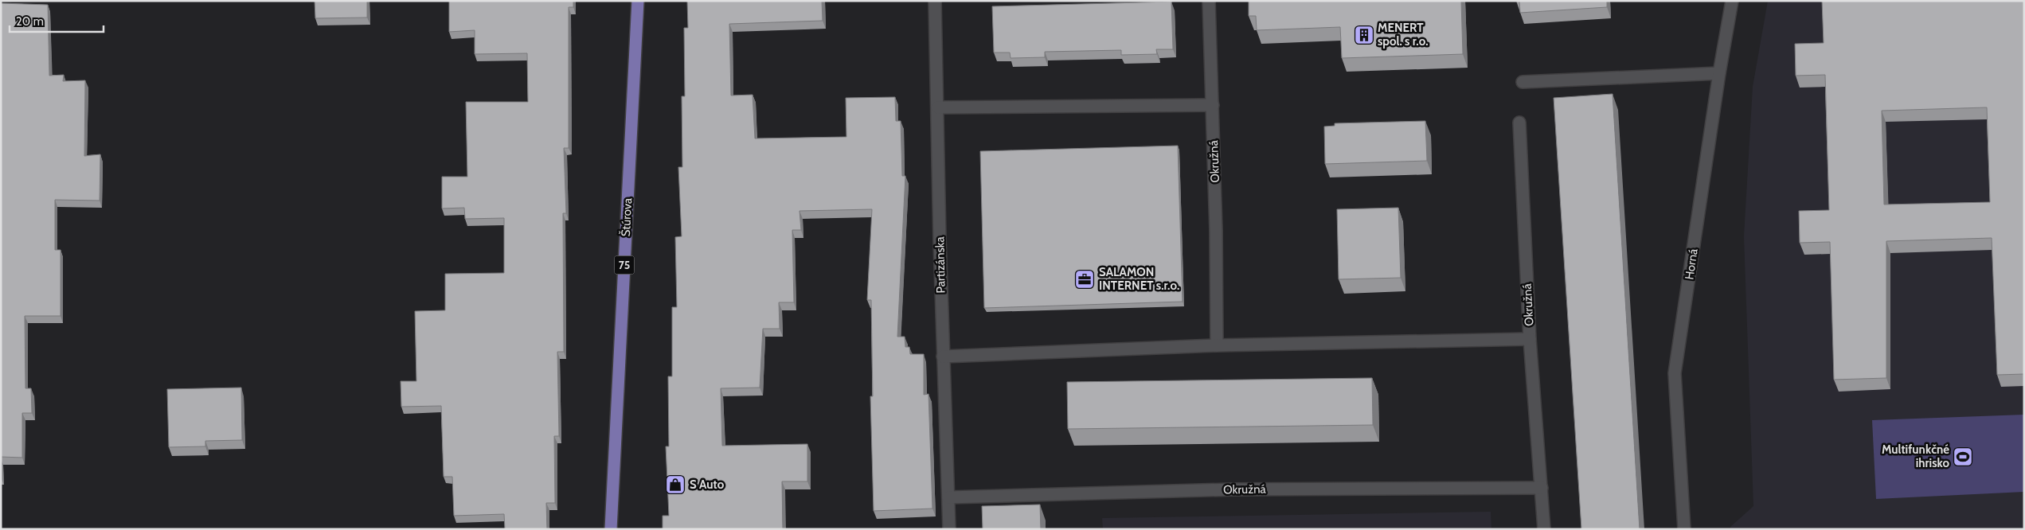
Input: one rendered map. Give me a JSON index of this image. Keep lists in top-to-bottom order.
{
  "streets": {
    "main road": ["Štúrova", "75"],
    "street": ["Okružná", "Horná", "Partizánska"]
  },
  "crossings": [
    ["Okružná", "Partizánska"]
  ],
  "places": {
    "building": ["MENERT spol. s r.o."],
    "office": ["SALAMON INTERNET s.r.o."],
    "sports": ["Multifunkčné ihrisko"],
    "shop": ["S Auto"]
  },
  "scale_bar": "20 m"
}
